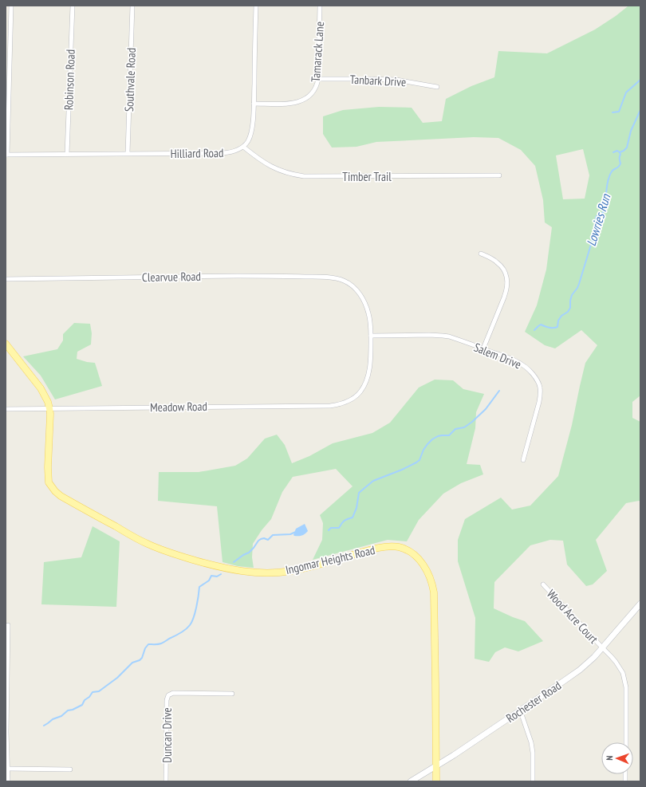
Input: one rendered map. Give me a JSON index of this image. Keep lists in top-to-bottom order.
{
  "streets": {
    "main road": ["Ingomar Heights Road"],
    "street": [
      "Tamarack Lane",
      "Robinson Road",
      "Southvale Road",
      "Tanbark Drive",
      "Hilliard Road",
      "Timber Trail",
      "Clearvue Road",
      "Salem Drive",
      "Meadow Road",
      "Wood Acre Court",
      "Rochester Road",
      "Duncan Drive"
    ]
  },
  "crossings": [
    ["Tamarack Lane", "Tanbark Drive"],
    ["Robinson Road", "Hilliard Road"],
    ["Southvale Road", "Hilliard Road"],
    ["Hilliard Road", "Timber Trail"],
    ["Clearvue Road", "Salem Drive"],
    ["Clearvue Road", "Meadow Road"],
    ["Meadow Road", "Ingomar Heights Road"],
    ["Ingomar Heights Road", "Rochester Road"],
    ["Wood Acre Court", "Rochester Road"]
  ],
  "water": ["Lowries Run"],
  "north": "left"
}
